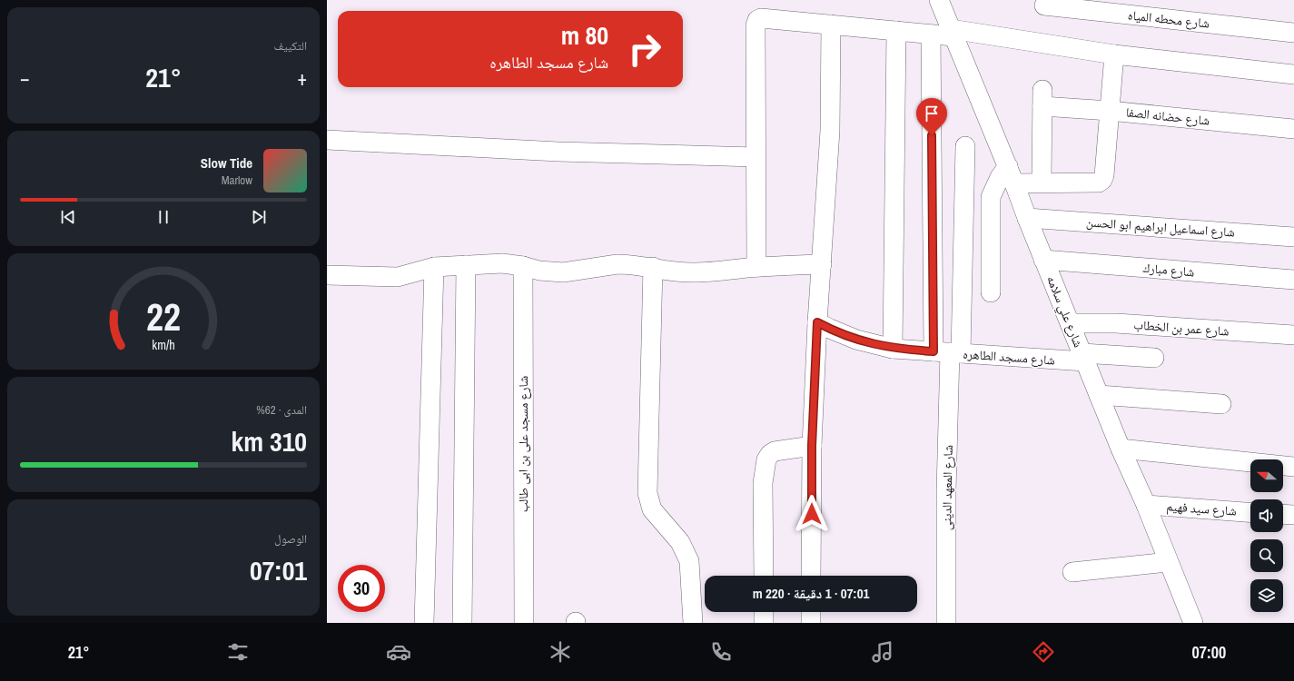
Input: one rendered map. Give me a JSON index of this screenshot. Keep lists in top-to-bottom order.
{
  "streets": {
    "street": [
      "شارع محطه المياه",
      "شارع حضانه الصفا",
      "شارع اسماعيل ابراهيم ابو الحسن",
      "شارع مبارك",
      "شارع علي سلامه",
      "شارع عمر بن الخطاب",
      "شارع مسجد الطاهره",
      "شارع مسجد على بن ابى طالب",
      "شارع المعهد الدينى",
      "شارع سيد فهيم"
    ]
  },
  "crossings": [
    ["شارع اسماعيل ابراهيم ابو الحسن", "شارع علي سلامه"],
    ["شارع مبارك", "شارع علي سلامه"],
    ["شارع علي سلامه", "شارع عمر بن الخطاب"],
    ["شارع علي سلامه", "شارع مسجد الطاهره"],
    ["شارع علي سلامه", "شارع سيد فهيم"],
    ["شارع مسجد الطاهره", "شارع المعهد الدينى"]
  ],
  "north": "left",
  "page": {
    "tile": [
      "التكييف",
      ["المدى · 62%", "310 km"],
      ["الوصول", "07:01"]
    ],
    "turn": ["80 m", "شارع مسجد الطاهره"],
    "heat": ["−", "21°", "+"],
    "song": ["Slow Tide", "Marlow"],
    "limit": "30",
    "trip": "07:01 · 1 دقيقة · 220 m",
    "tabs": ["07:00", "21°"],
    "gauge": ["22", "km/h"]
  }
}
